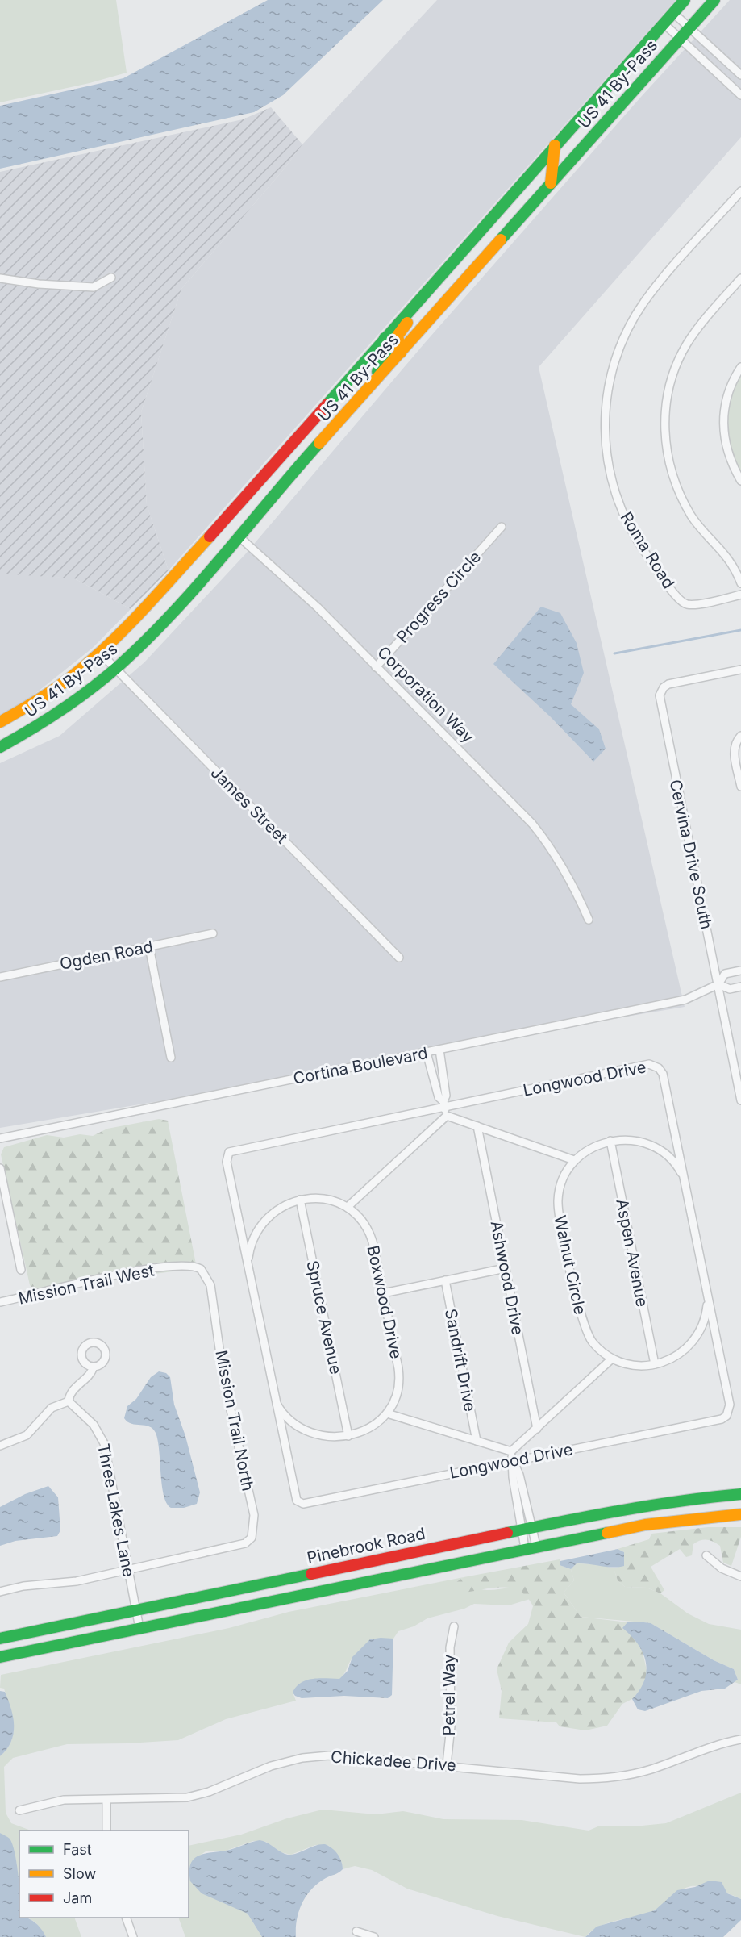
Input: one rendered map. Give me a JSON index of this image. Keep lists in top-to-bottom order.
{
  "streets": {
    "main road": ["US 41 By-Pass", "Pinebrook Road"],
    "street": [
      "Roma Road",
      "Progress Circle",
      "Corporation Way",
      "James Street",
      "Cervina Drive South",
      "Ogden Road",
      "Cortina Boulevard",
      "Longwood Drive",
      "Aspen Avenue",
      "Walnut Circle",
      "Ashwood Drive",
      "Mission Trail West",
      "Boxwood Drive",
      "Spruce Avenue",
      "Sandrift Drive",
      "Mission Trail North",
      "Three Lakes Lane",
      "Petrel Way",
      "Chickadee Drive"
    ]
  },
  "crossings": [
    ["US 41 By-Pass", "Corporation Way"],
    ["US 41 By-Pass", "James Street"],
    ["Progress Circle", "Corporation Way"],
    ["Cervina Drive South", "Cortina Boulevard"],
    ["Longwood Drive", "Walnut Circle"],
    ["Longwood Drive", "Boxwood Drive"],
    ["Aspen Avenue", "Walnut Circle"],
    ["Mission Trail West", "Mission Trail North"],
    ["Boxwood Drive", "Spruce Avenue"],
    ["Mission Trail North", "Three Lakes Lane"],
    ["Three Lakes Lane", "Pinebrook Road"],
    ["Petrel Way", "Chickadee Drive"]
  ],
  "legend": ["Fast", "Slow", "Jam"]
}
